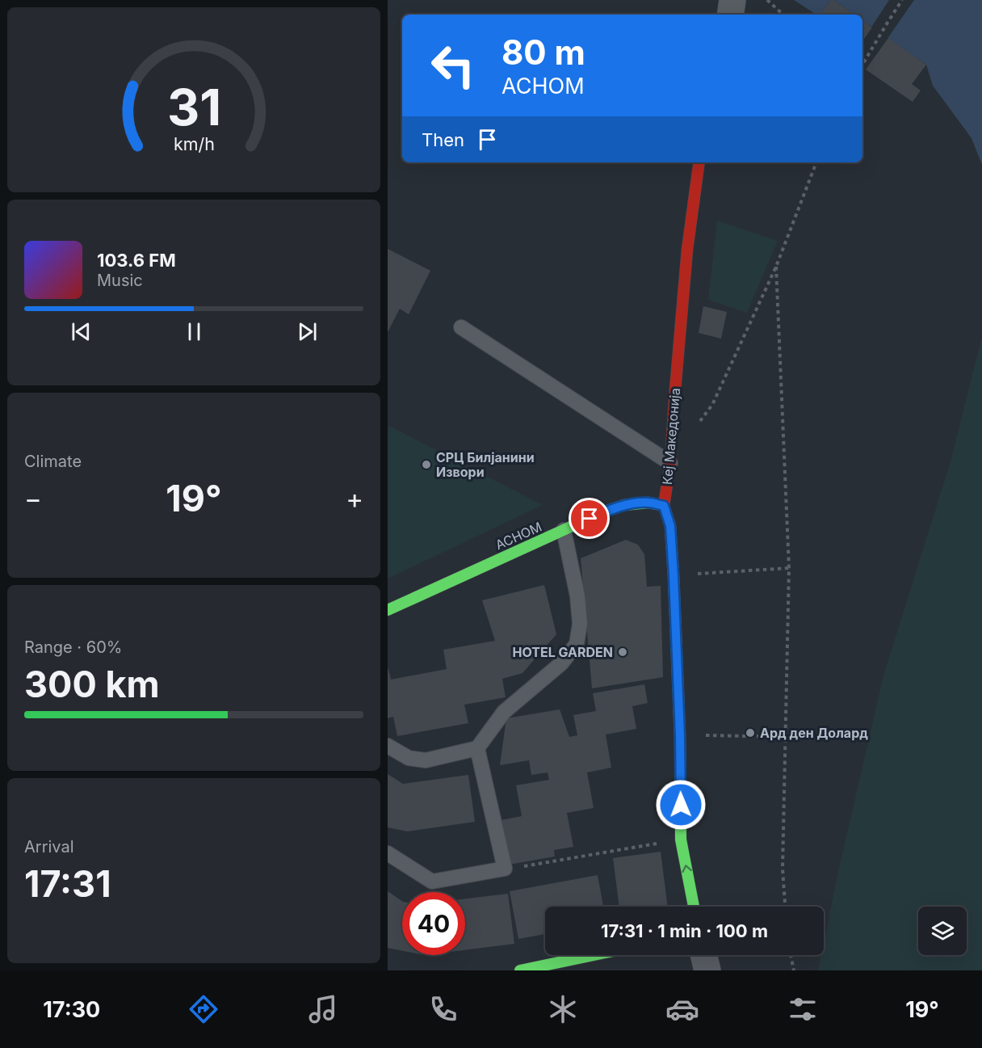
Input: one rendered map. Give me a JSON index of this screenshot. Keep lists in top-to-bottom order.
{
  "streets": {
    "street": ["Кеј Македонија", "АСНОМ"]
  },
  "crossings": [
    ["Кеј Македонија", "АСНОМ"]
  ],
  "places": ["СРЦ Билјанини Извори", "HOTEL GARDEN", "Ард ден Долард"],
  "page": {
    "turn": ["80 m", "АСНОМ"],
    "then": "Then",
    "song": ["103.6 FM", "Music"],
    "tile": [
      "Climate",
      ["Range · 60%", "300 km"],
      ["Arrival", "17:31"]
    ],
    "heat": ["−", "19°", "+"],
    "limit": "40",
    "trip": "17:31 · 1 min · 100 m",
    "tabs": ["17:30", "19°"],
    "gauge": ["31", "km/h"]
  }
}
